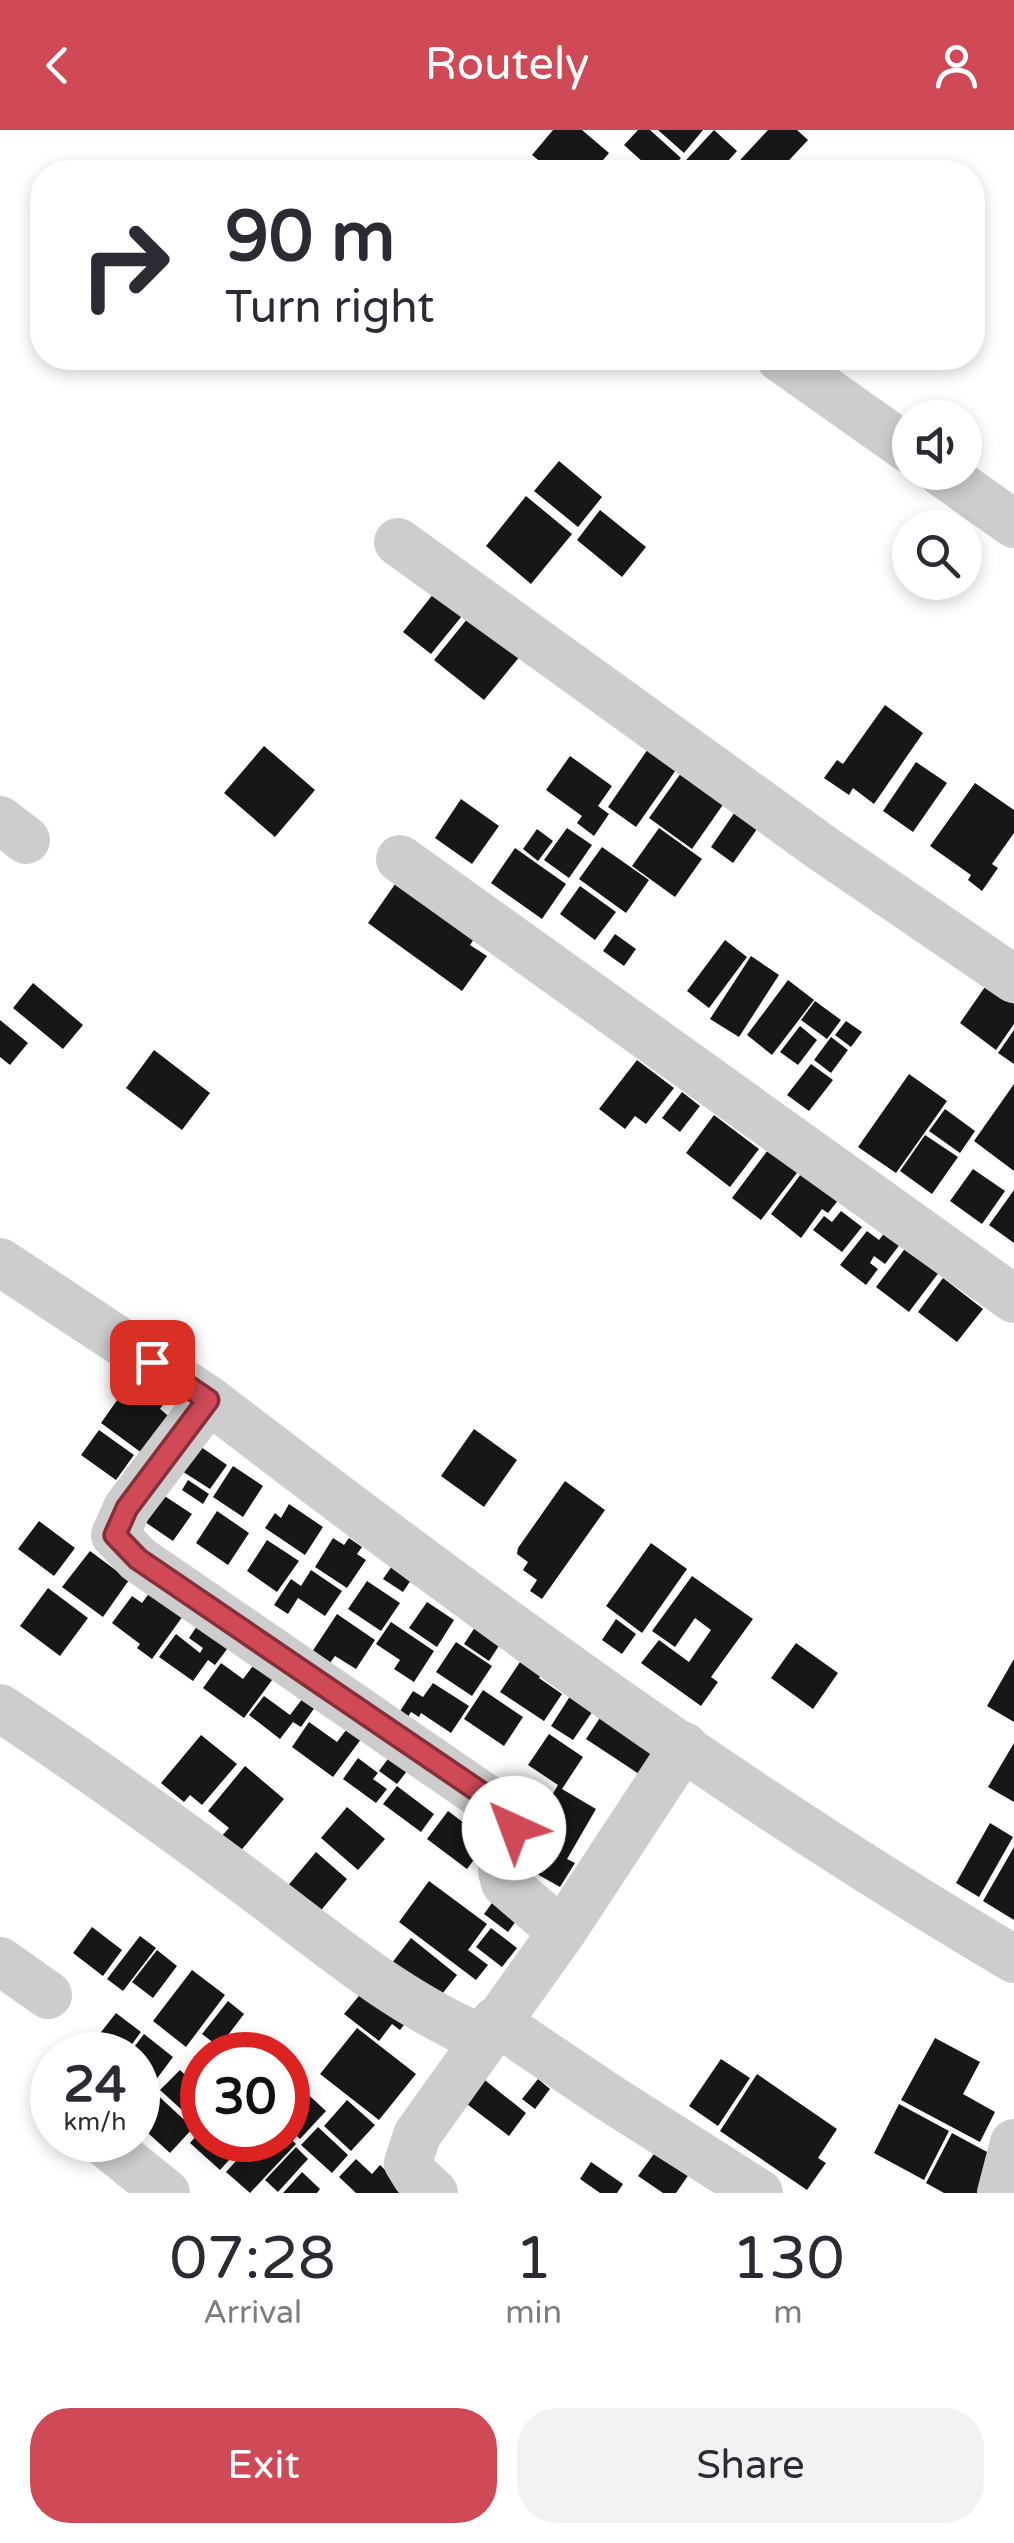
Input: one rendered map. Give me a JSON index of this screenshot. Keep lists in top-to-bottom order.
{
  "page": {
    "header": "Routely",
    "turn": ["90 m", "Turn right"],
    "speed": "24 km/h",
    "limit": "30",
    "eta": [
      "07:28",
      "Arrival",
      "1",
      "min",
      "130",
      "m"
    ],
    "buttons": ["Exit", "Share"]
  }
}
